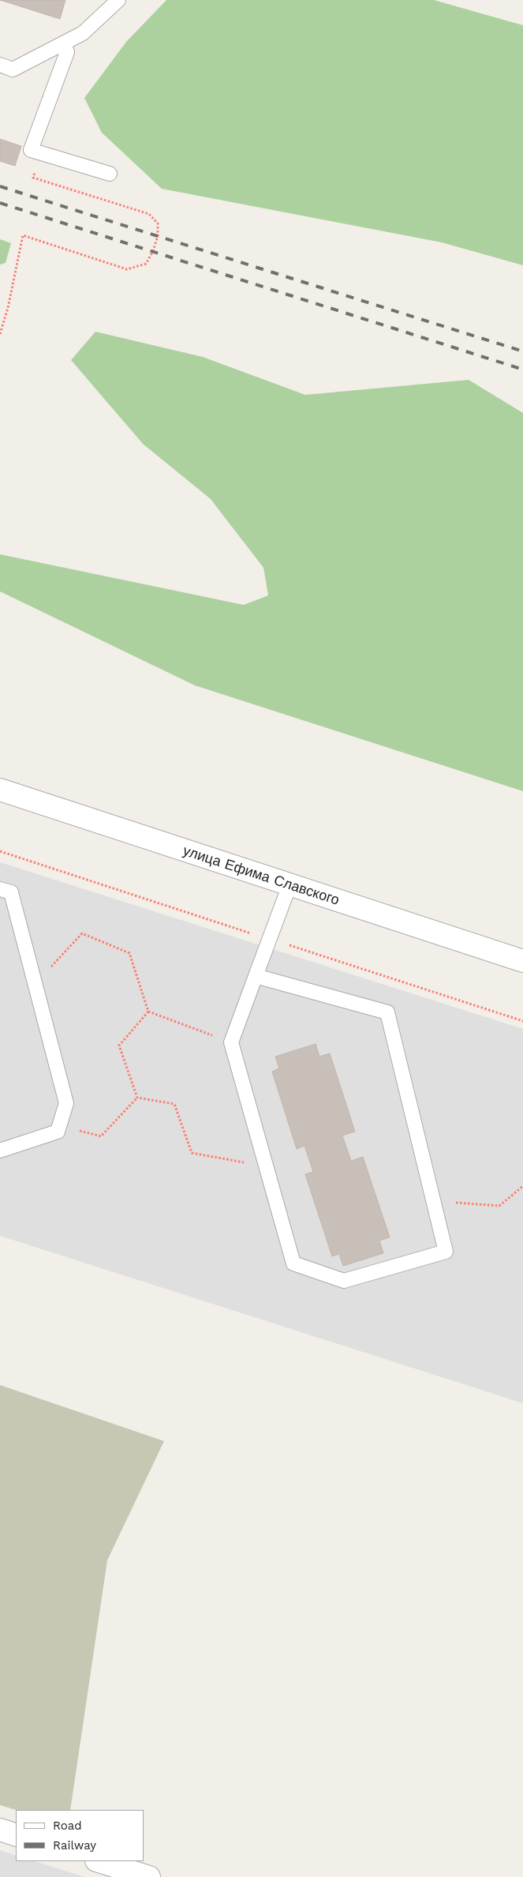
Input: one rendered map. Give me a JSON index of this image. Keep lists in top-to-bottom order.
{
  "streets": {
    "street": ["улица Ефима Славского"]
  },
  "legend": ["Road", "Railway"]
}
